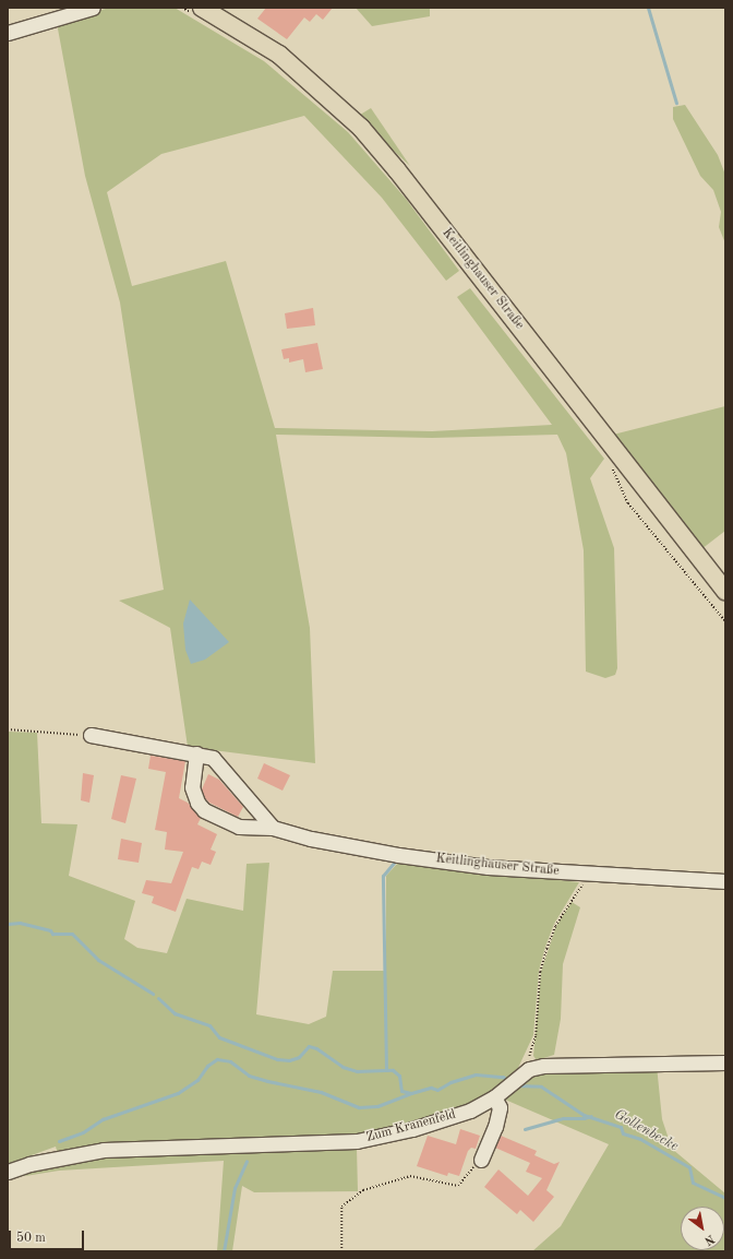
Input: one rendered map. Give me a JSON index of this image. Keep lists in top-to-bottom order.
{
  "streets": {
    "main road": ["Keitlinghauser Straße"],
    "street": ["Zum Kranenfeld"]
  },
  "water": ["Gollenbecke"],
  "scale_bar": "50 m",
  "north": "bottom right"
}
